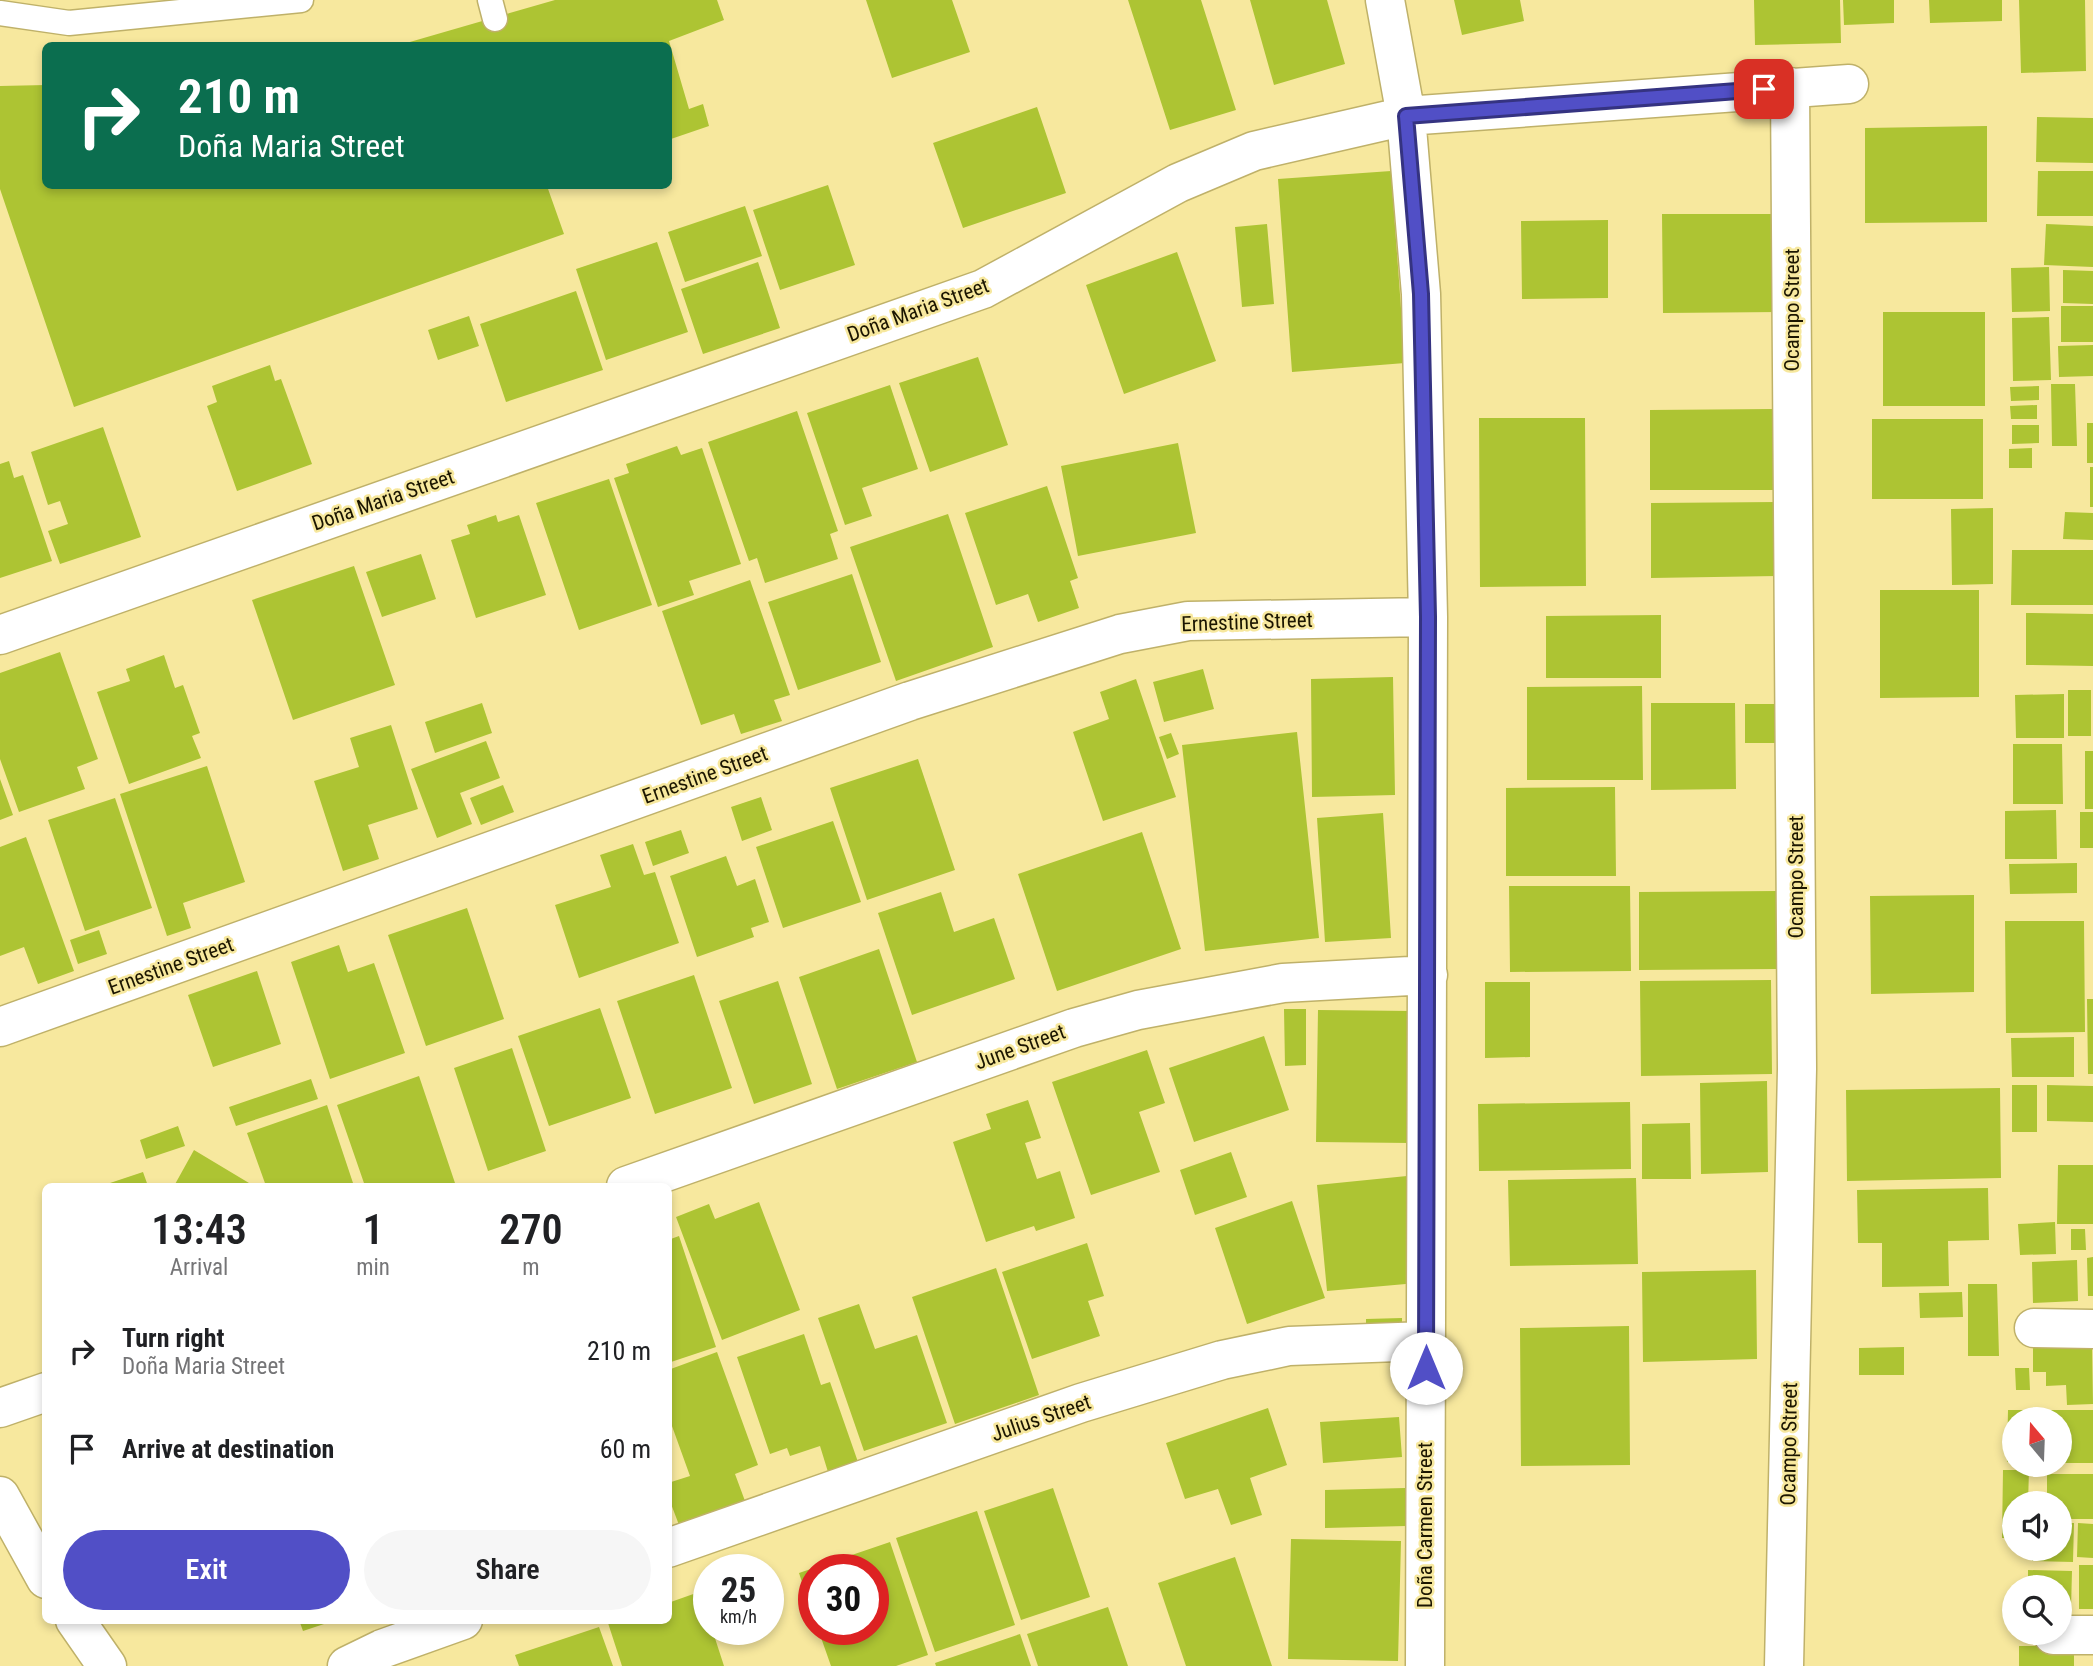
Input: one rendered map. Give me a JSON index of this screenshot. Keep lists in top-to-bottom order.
{
  "streets": {
    "street": [
      "Doña Maria Street",
      "Ocampo Street",
      "Ernestine Street",
      "June Street",
      "Julius Street",
      "Doña Carmen Street"
    ]
  },
  "crossings": [
    ["Doña Maria Street", "Ocampo Street"],
    ["Doña Maria Street", "Doña Carmen Street"],
    ["Ernestine Street", "Doña Carmen Street"],
    ["June Street", "Doña Carmen Street"],
    ["Julius Street", "Doña Carmen Street"]
  ],
  "north": "top",
  "page": {
    "turn": ["210 m", "Doña Maria Street"],
    "eta": [
      "13:43",
      "Arrival",
      "1",
      "min",
      "270",
      "m"
    ],
    "list": [
      {
        "name": "Turn right",
        "note": "Doña Maria Street",
        "value": "210 m"
      },
      {
        "name": "Arrive at destination",
        "value": "60 m"
      }
    ],
    "buttons": ["Exit", "Share"],
    "speed": "25 km/h",
    "limit": "30"
  }
}
